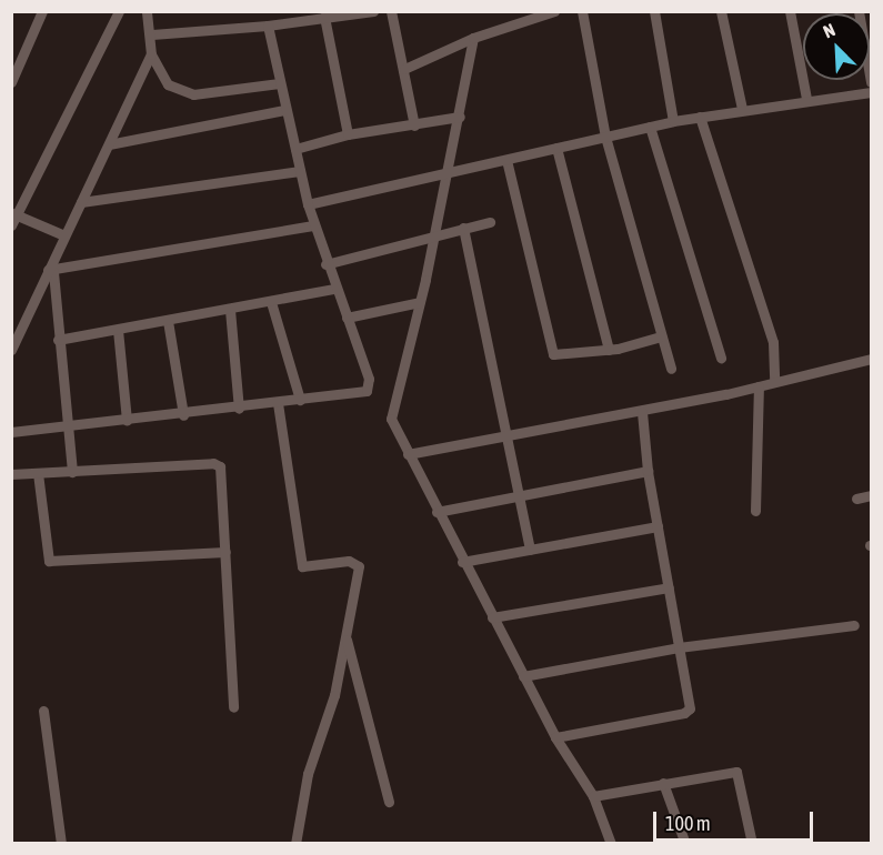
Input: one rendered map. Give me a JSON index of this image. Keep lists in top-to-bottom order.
{
  "scale_bar": "100 m",
  "north": "top left"
}
